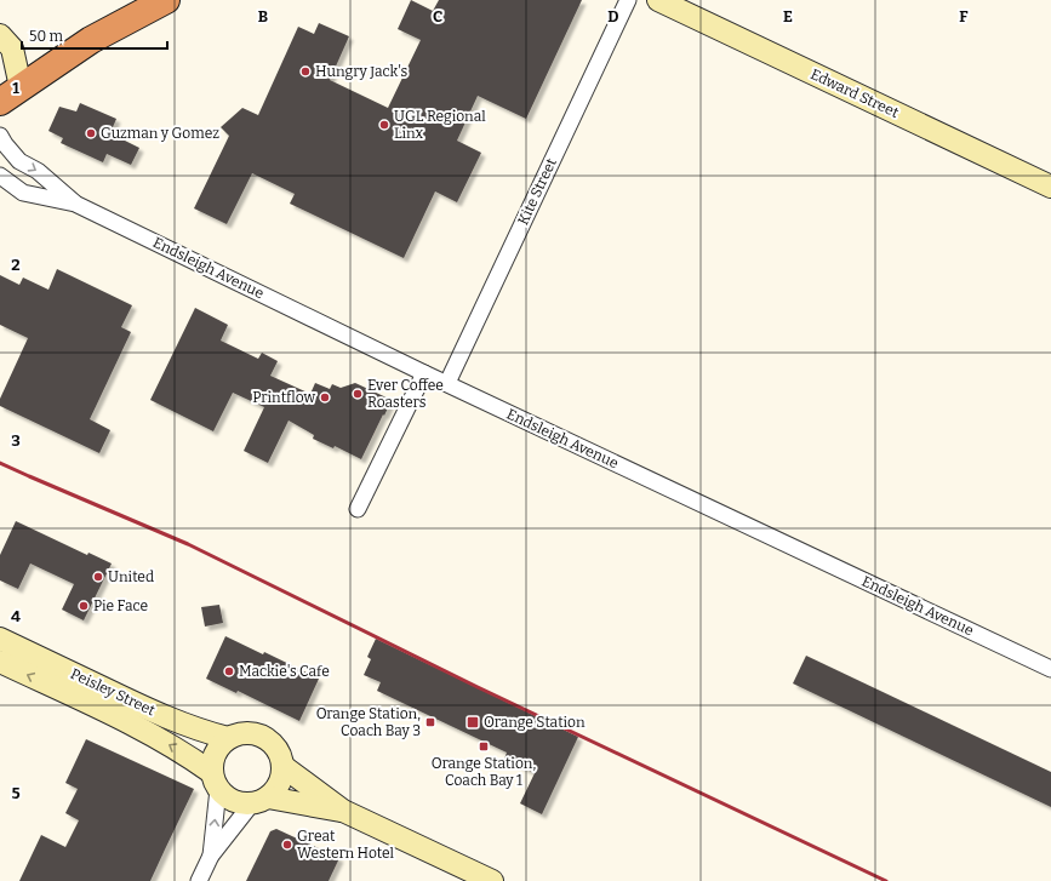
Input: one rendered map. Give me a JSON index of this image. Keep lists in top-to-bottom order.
{
  "streets": {
    "main road": ["Edward Street", "Peisley Street"],
    "street": ["Kite Street", "Endsleigh Avenue"]
  },
  "crossings": [
    ["Kite Street", "Endsleigh Avenue"]
  ],
  "places": {
    "other": [
      "Hungry Jack's",
      "UGL Regional Linx",
      "Guzman y Gomez",
      "Ever Coffee Roasters",
      "Printflow",
      "United",
      "Pie Face",
      "Mackie's Cafe",
      "Great Western Hotel"
    ],
    "transit": ["Orange Station, Coach Bay 3", "Orange Station", "Orange Station, Coach Bay 1"]
  },
  "scale_bar": "50 m",
  "grid": {
    "columns": [
      "B",
      "C",
      "D",
      "E",
      "F"
    ],
    "rows": [
      "1",
      "2",
      "3",
      "4",
      "5"
    ]
  }
}
